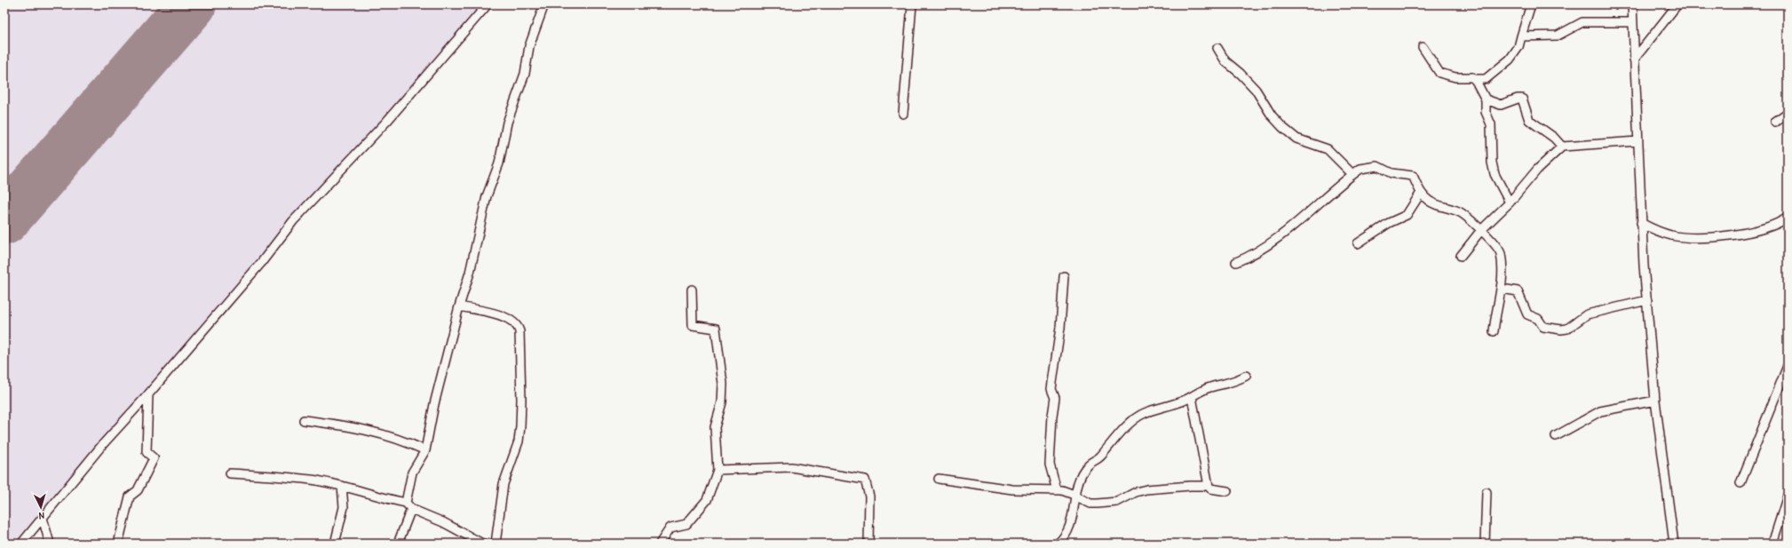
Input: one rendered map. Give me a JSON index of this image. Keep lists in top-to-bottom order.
{
  "north": "bottom"
}
